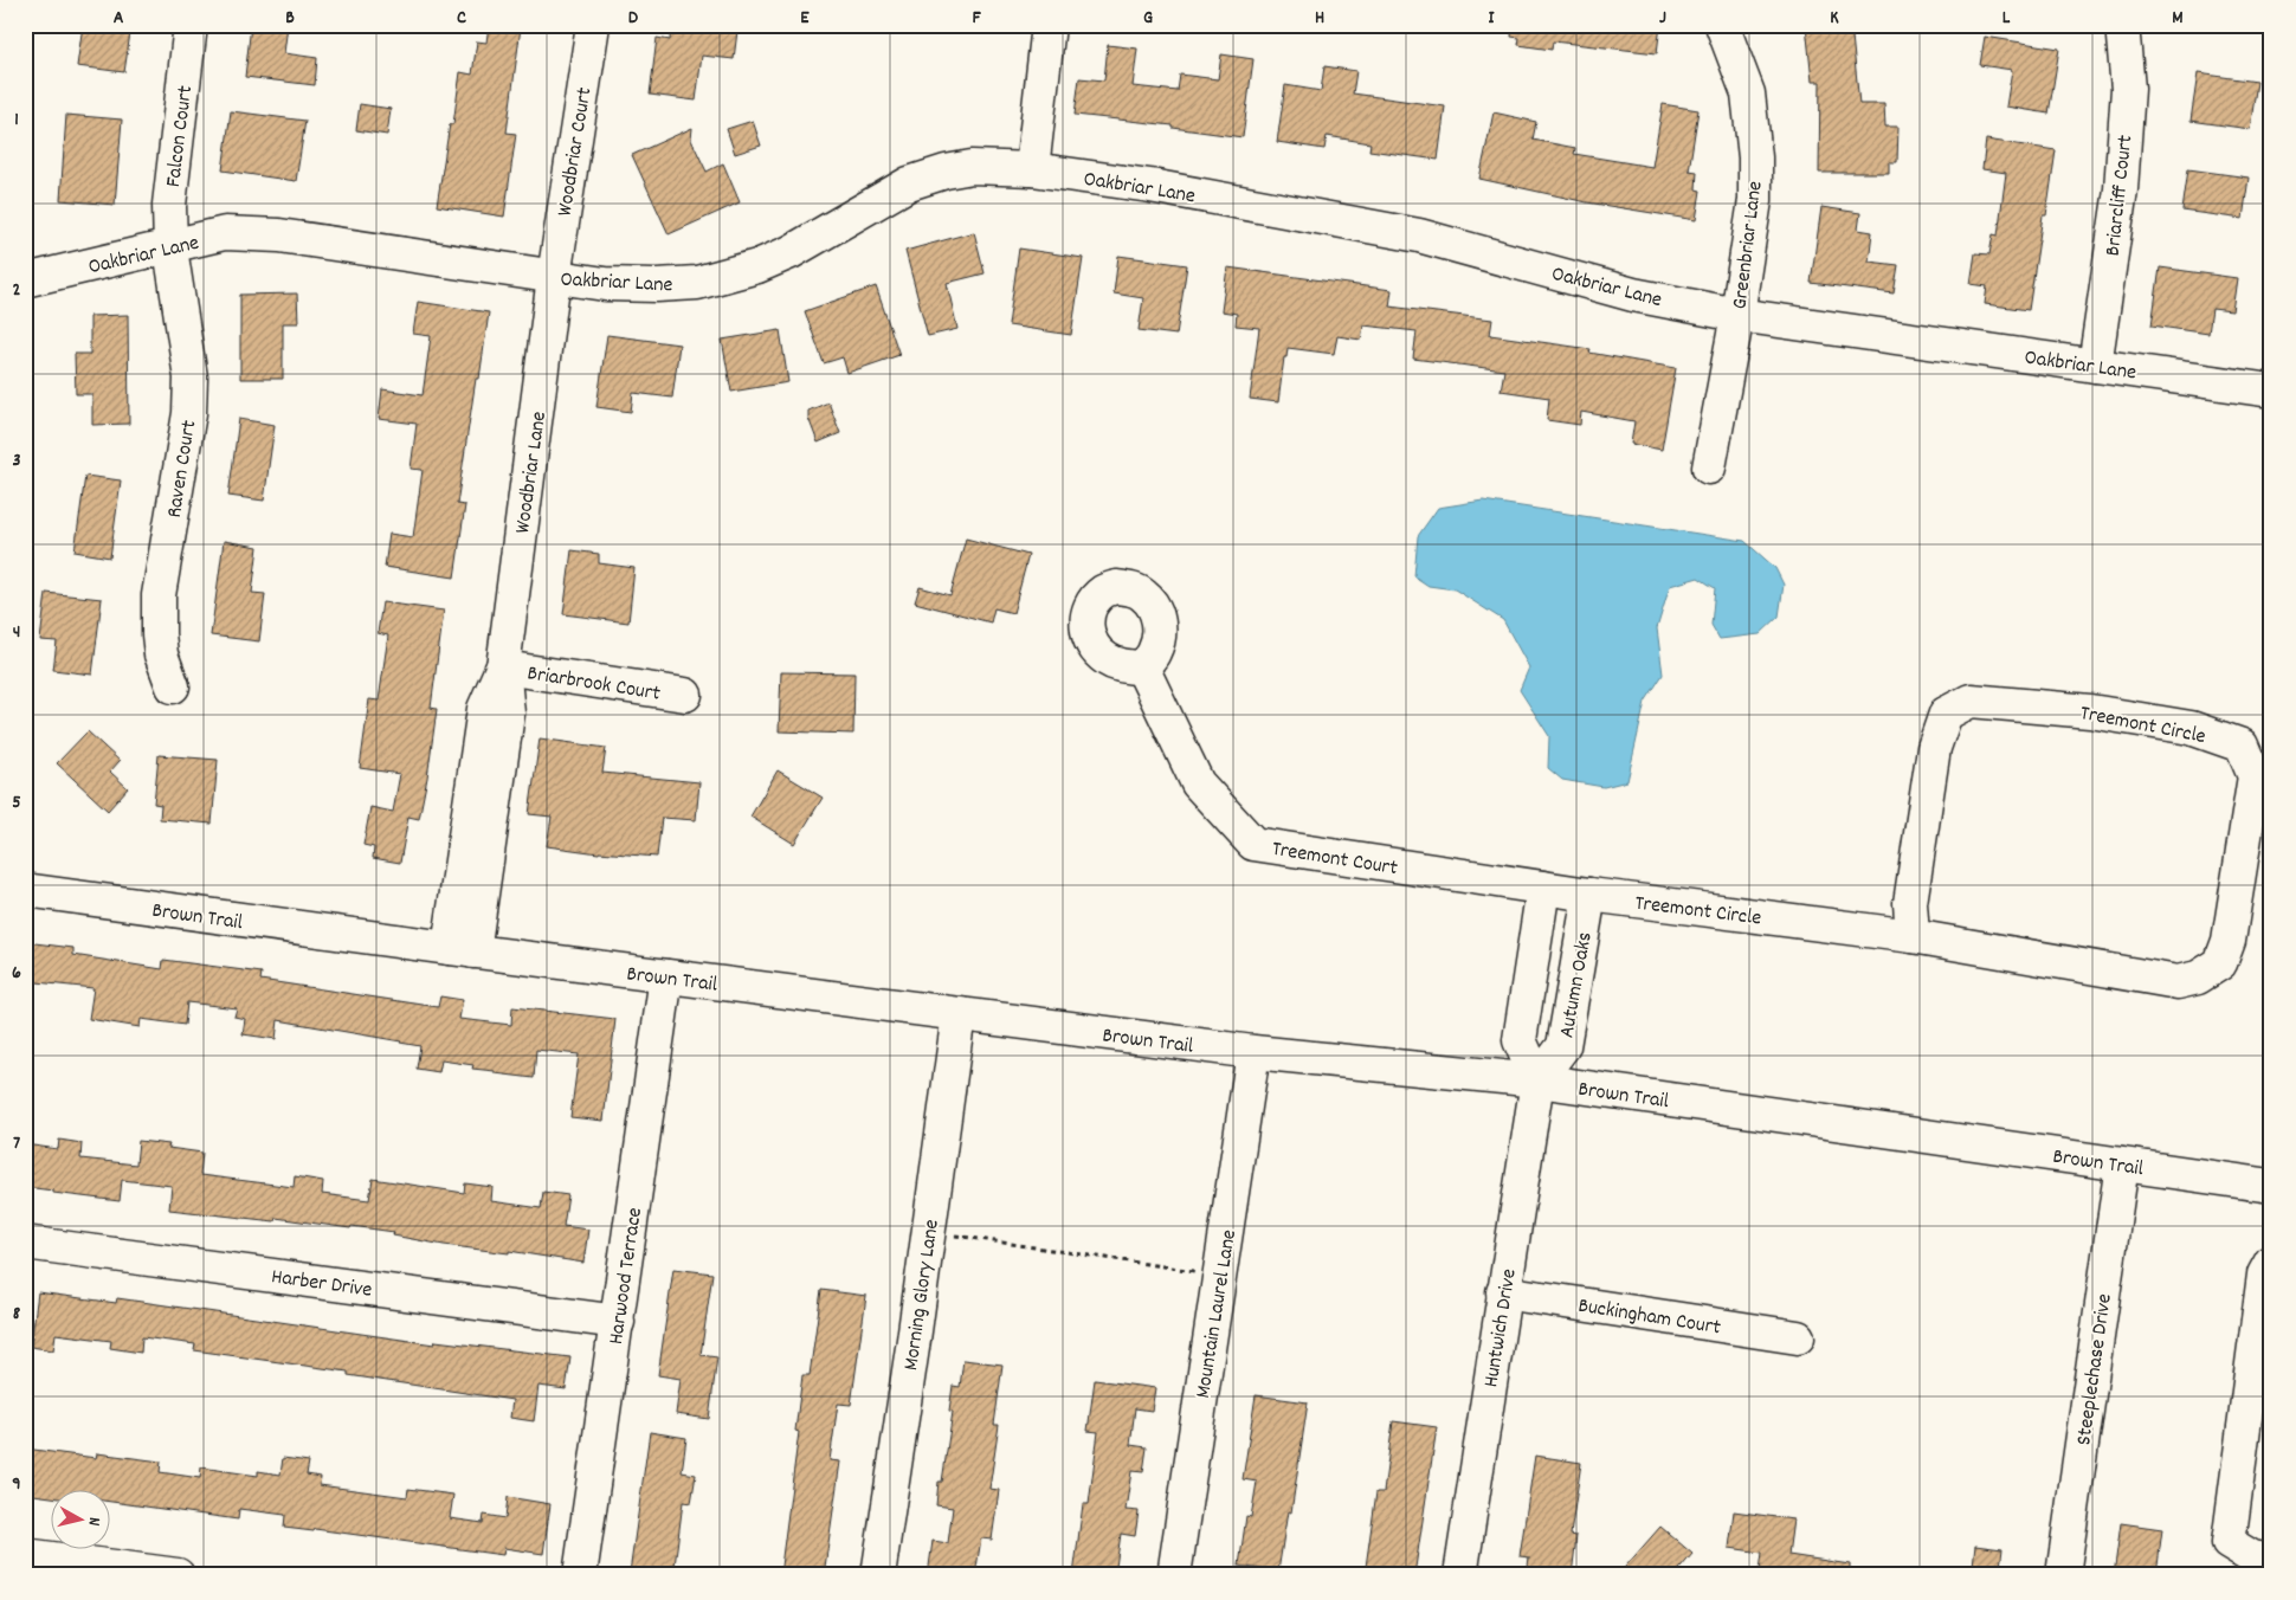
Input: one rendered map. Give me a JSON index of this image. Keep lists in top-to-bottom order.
{
  "streets": {
    "street": [
      "Falcon Court",
      "Woodbriar Court",
      "Oakbriar Lane",
      "Briarcliff Court",
      "Greenbriar Lane",
      "Raven Court",
      "Woodbriar Lane",
      "Briarbrook Court",
      "Treemont Circle",
      "Treemont Court",
      "Brown Trail",
      "Autumn Oaks",
      "Harwood Terrace",
      "Harber Drive",
      "Morning Glory Lane",
      "Mountain Laurel Lane",
      "Buckingham Court",
      "Huntwich Drive",
      "Steeplechase Drive"
    ]
  },
  "crossings": [
    ["Falcon Court", "Oakbriar Lane"],
    ["Falcon Court", "Raven Court"],
    ["Woodbriar Court", "Oakbriar Lane"],
    ["Woodbriar Court", "Woodbriar Lane"],
    ["Oakbriar Lane", "Briarcliff Court"],
    ["Oakbriar Lane", "Greenbriar Lane"],
    ["Oakbriar Lane", "Raven Court"],
    ["Oakbriar Lane", "Woodbriar Lane"],
    ["Woodbriar Lane", "Briarbrook Court"],
    ["Woodbriar Lane", "Brown Trail"],
    ["Treemont Circle", "Treemont Court"],
    ["Treemont Circle", "Autumn Oaks"],
    ["Treemont Court", "Autumn Oaks"],
    ["Brown Trail", "Autumn Oaks"],
    ["Brown Trail", "Harwood Terrace"],
    ["Brown Trail", "Morning Glory Lane"],
    ["Brown Trail", "Mountain Laurel Lane"],
    ["Brown Trail", "Huntwich Drive"],
    ["Brown Trail", "Steeplechase Drive"],
    ["Autumn Oaks", "Huntwich Drive"],
    ["Harwood Terrace", "Harber Drive"],
    ["Buckingham Court", "Huntwich Drive"]
  ],
  "north": "right",
  "grid": {
    "columns": [
      "A",
      "B",
      "C",
      "D",
      "E",
      "F",
      "G",
      "H",
      "I",
      "J",
      "K",
      "L",
      "M"
    ],
    "rows": [
      "1",
      "2",
      "3",
      "4",
      "5",
      "6",
      "7",
      "8",
      "9"
    ]
  }
}
